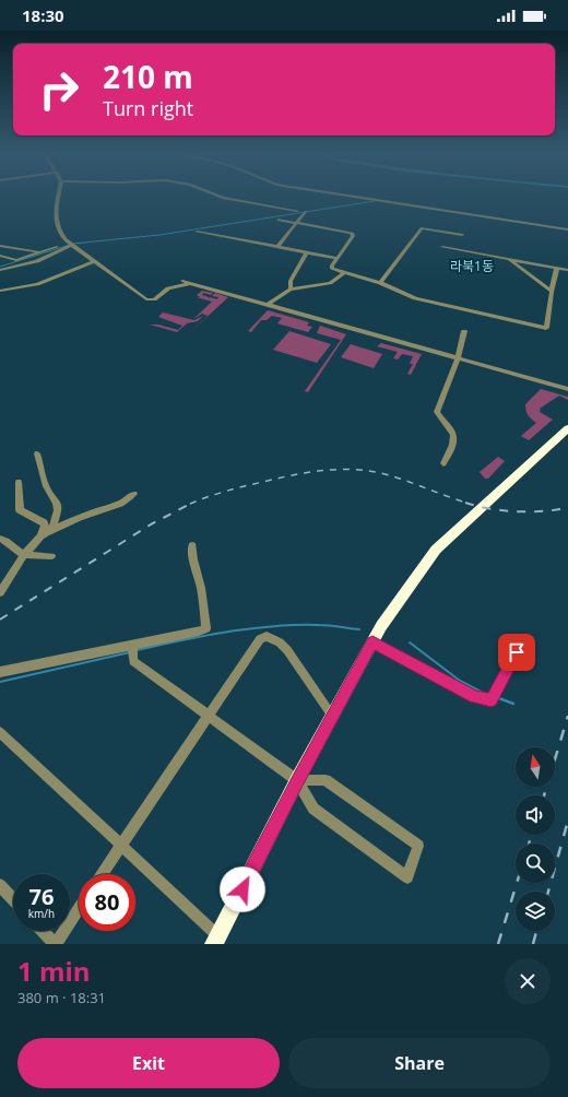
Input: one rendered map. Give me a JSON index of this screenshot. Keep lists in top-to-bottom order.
{
  "districts": ["라북1동"],
  "north": "top",
  "page": {
    "status": "18:30",
    "turn": ["210 m", "Turn right"],
    "speed": "76 km/h",
    "limit": "80",
    "heading": ["1 min", "380 m · 18:31"],
    "buttons": ["Exit", "Share"]
  }
}
